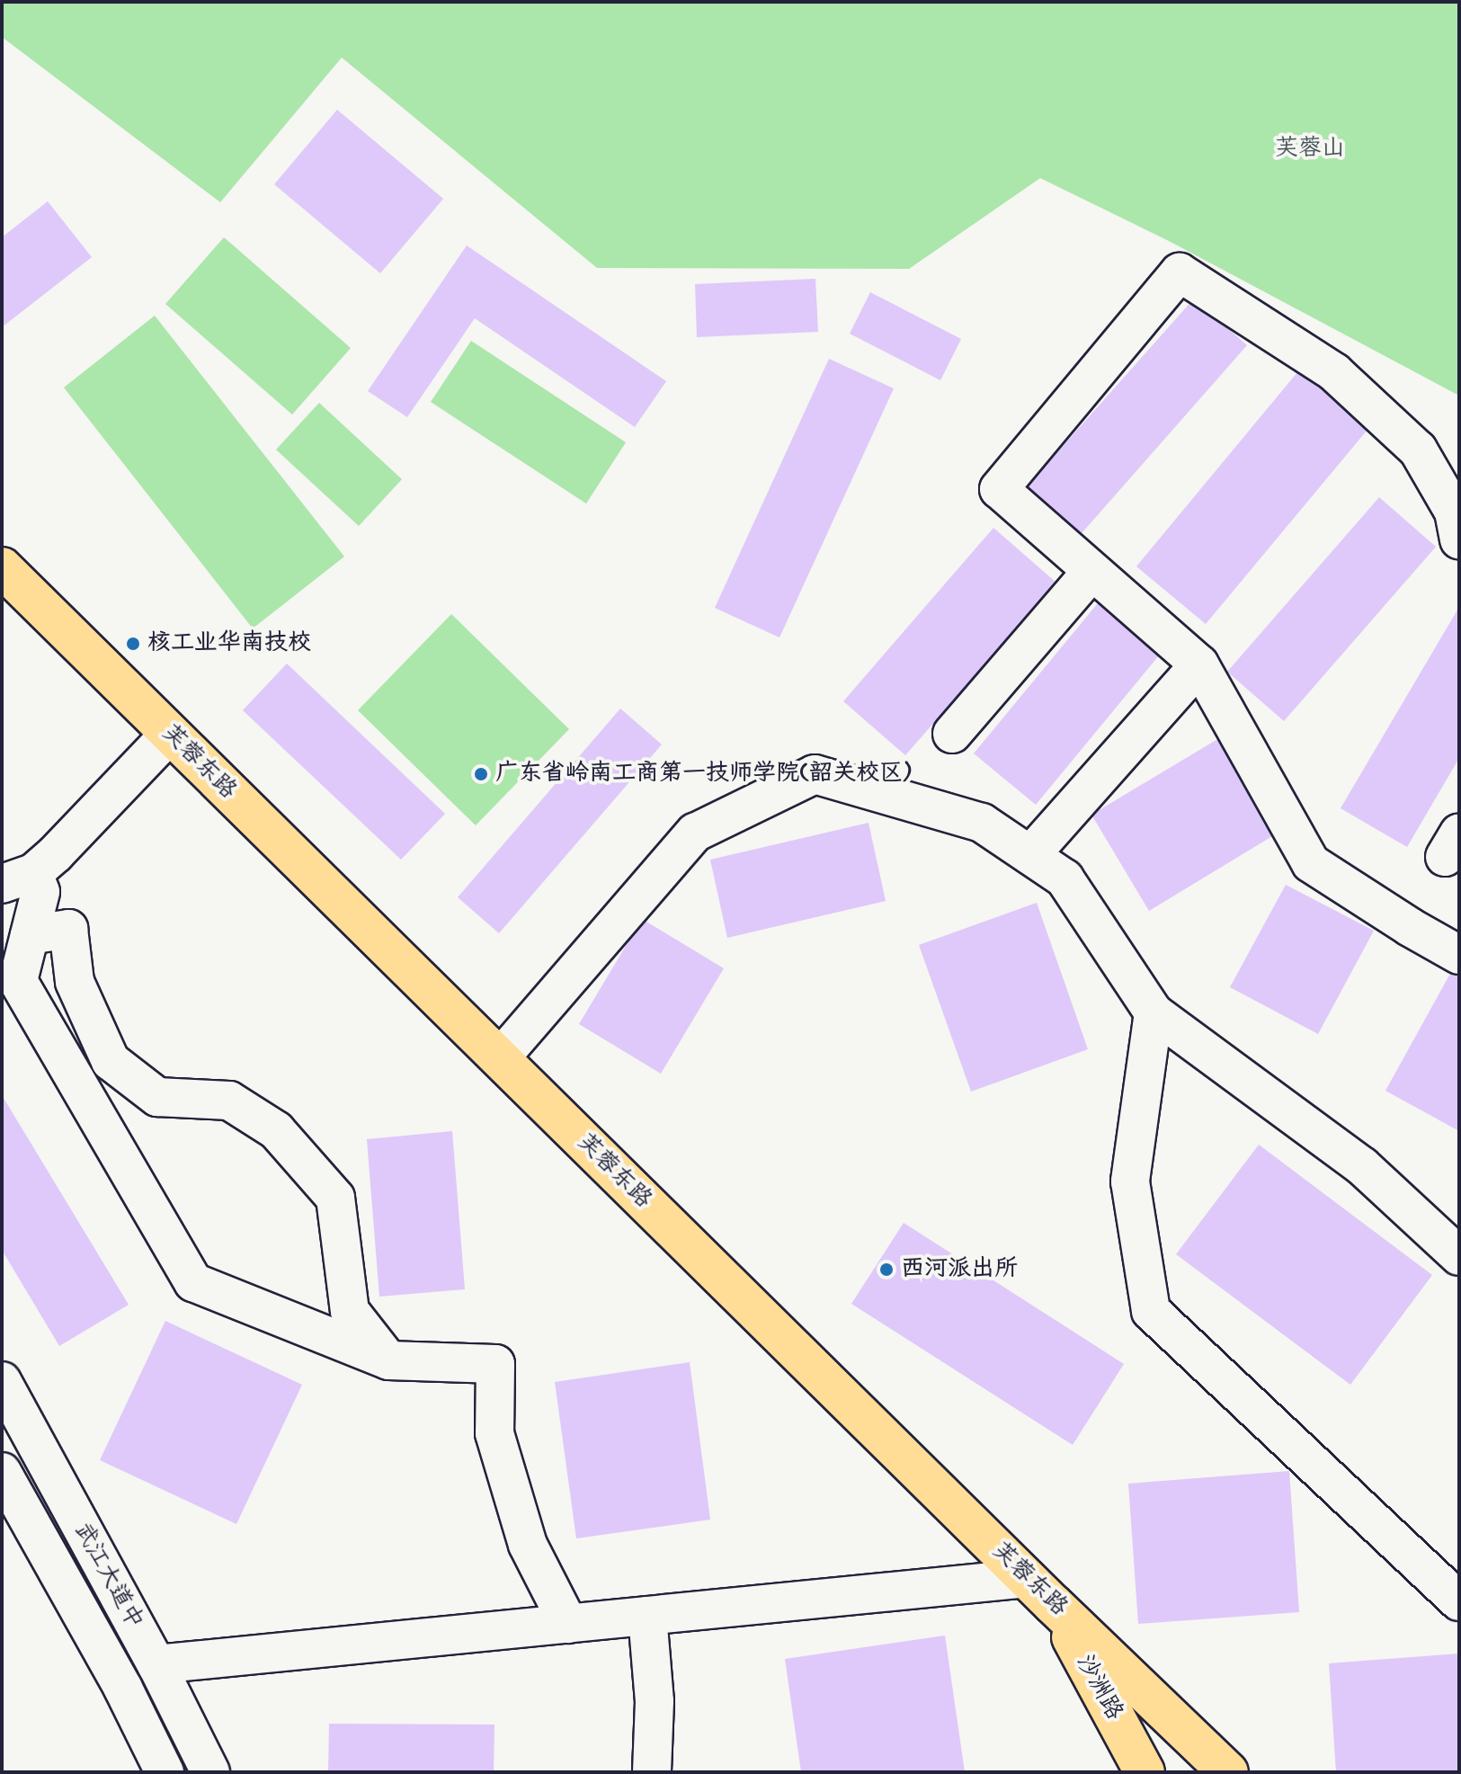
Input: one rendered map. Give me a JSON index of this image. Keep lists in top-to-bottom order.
{
  "streets": {
    "main road": ["芙蓉东路", "沙洲路"],
    "street": ["武江大道中"]
  },
  "crossings": [
    ["芙蓉东路", "沙洲路"]
  ],
  "parks": ["芙蓉山"],
  "places": ["核工业华南技校", "广东省岭南工商第一技师学院(韶关校区)", "西河派出所"]
}
